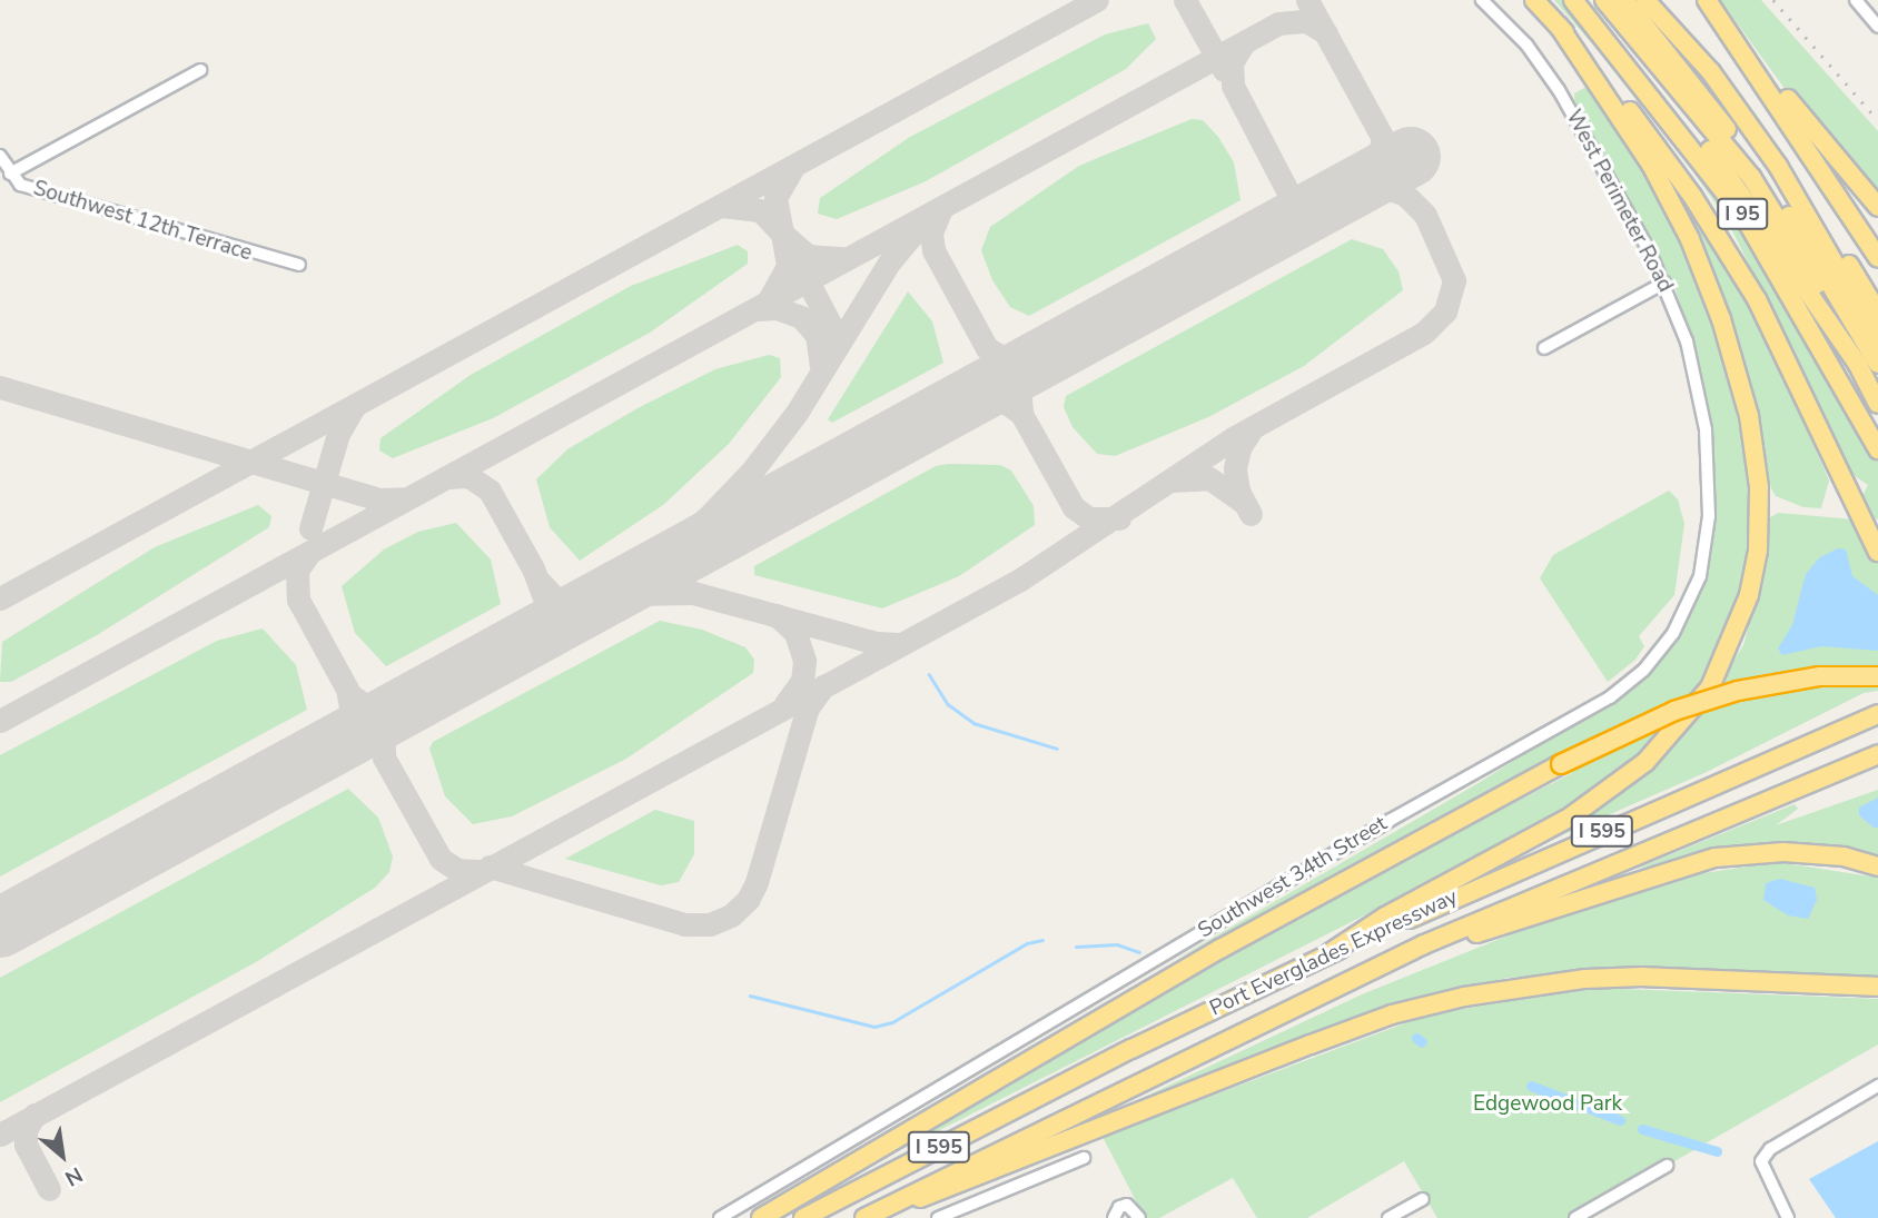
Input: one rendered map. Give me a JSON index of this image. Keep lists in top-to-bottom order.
{
  "streets": {
    "highway": ["I 95", "I 595", "Port Everglades Expressway"],
    "street": ["West Perimeter Road", "Southwest 12th Terrace", "Southwest 34th Street"]
  },
  "crossings": [
    ["West Perimeter Road", "Southwest 34th Street"]
  ],
  "parks": ["Edgewood Park"],
  "north": "bottom right"
}
